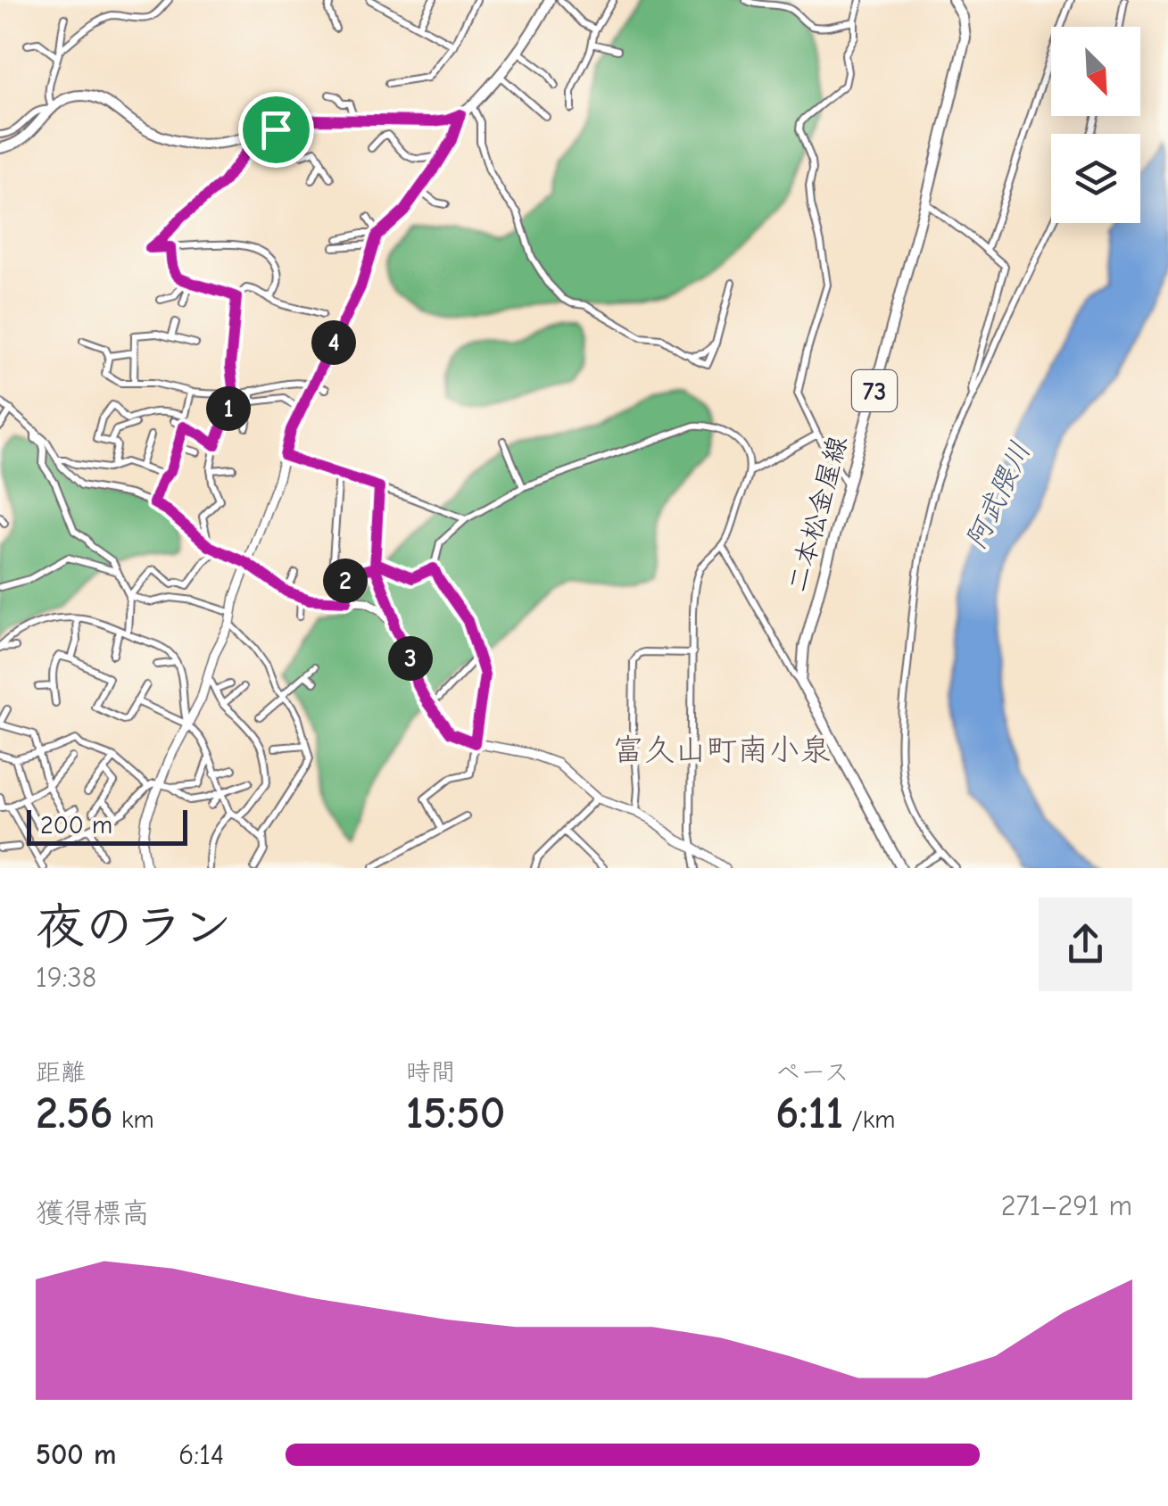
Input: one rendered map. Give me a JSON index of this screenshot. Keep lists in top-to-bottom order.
{
  "streets": {
    "main road": ["73", "二本松金屋線"]
  },
  "districts": ["富久山町南小泉"],
  "water": ["阿武隈川"],
  "scale_bar": "200 m",
  "north": "bottom right",
  "page": {
    "pins": [
      "4",
      "1",
      "2",
      "3"
    ],
    "scale": "200 m",
    "heading": ["夜のラン", "19:38"],
    "stats": [
      ["距離", "2.56 km"],
      ["時間", "15:50"],
      ["ペース", "6:11 /km"]
    ],
    "chart": ["獲得標高", "271–291 m"],
    "list": [
      {
        "name": "500 m",
        "note": "6:14"
      }
    ]
  }
}
